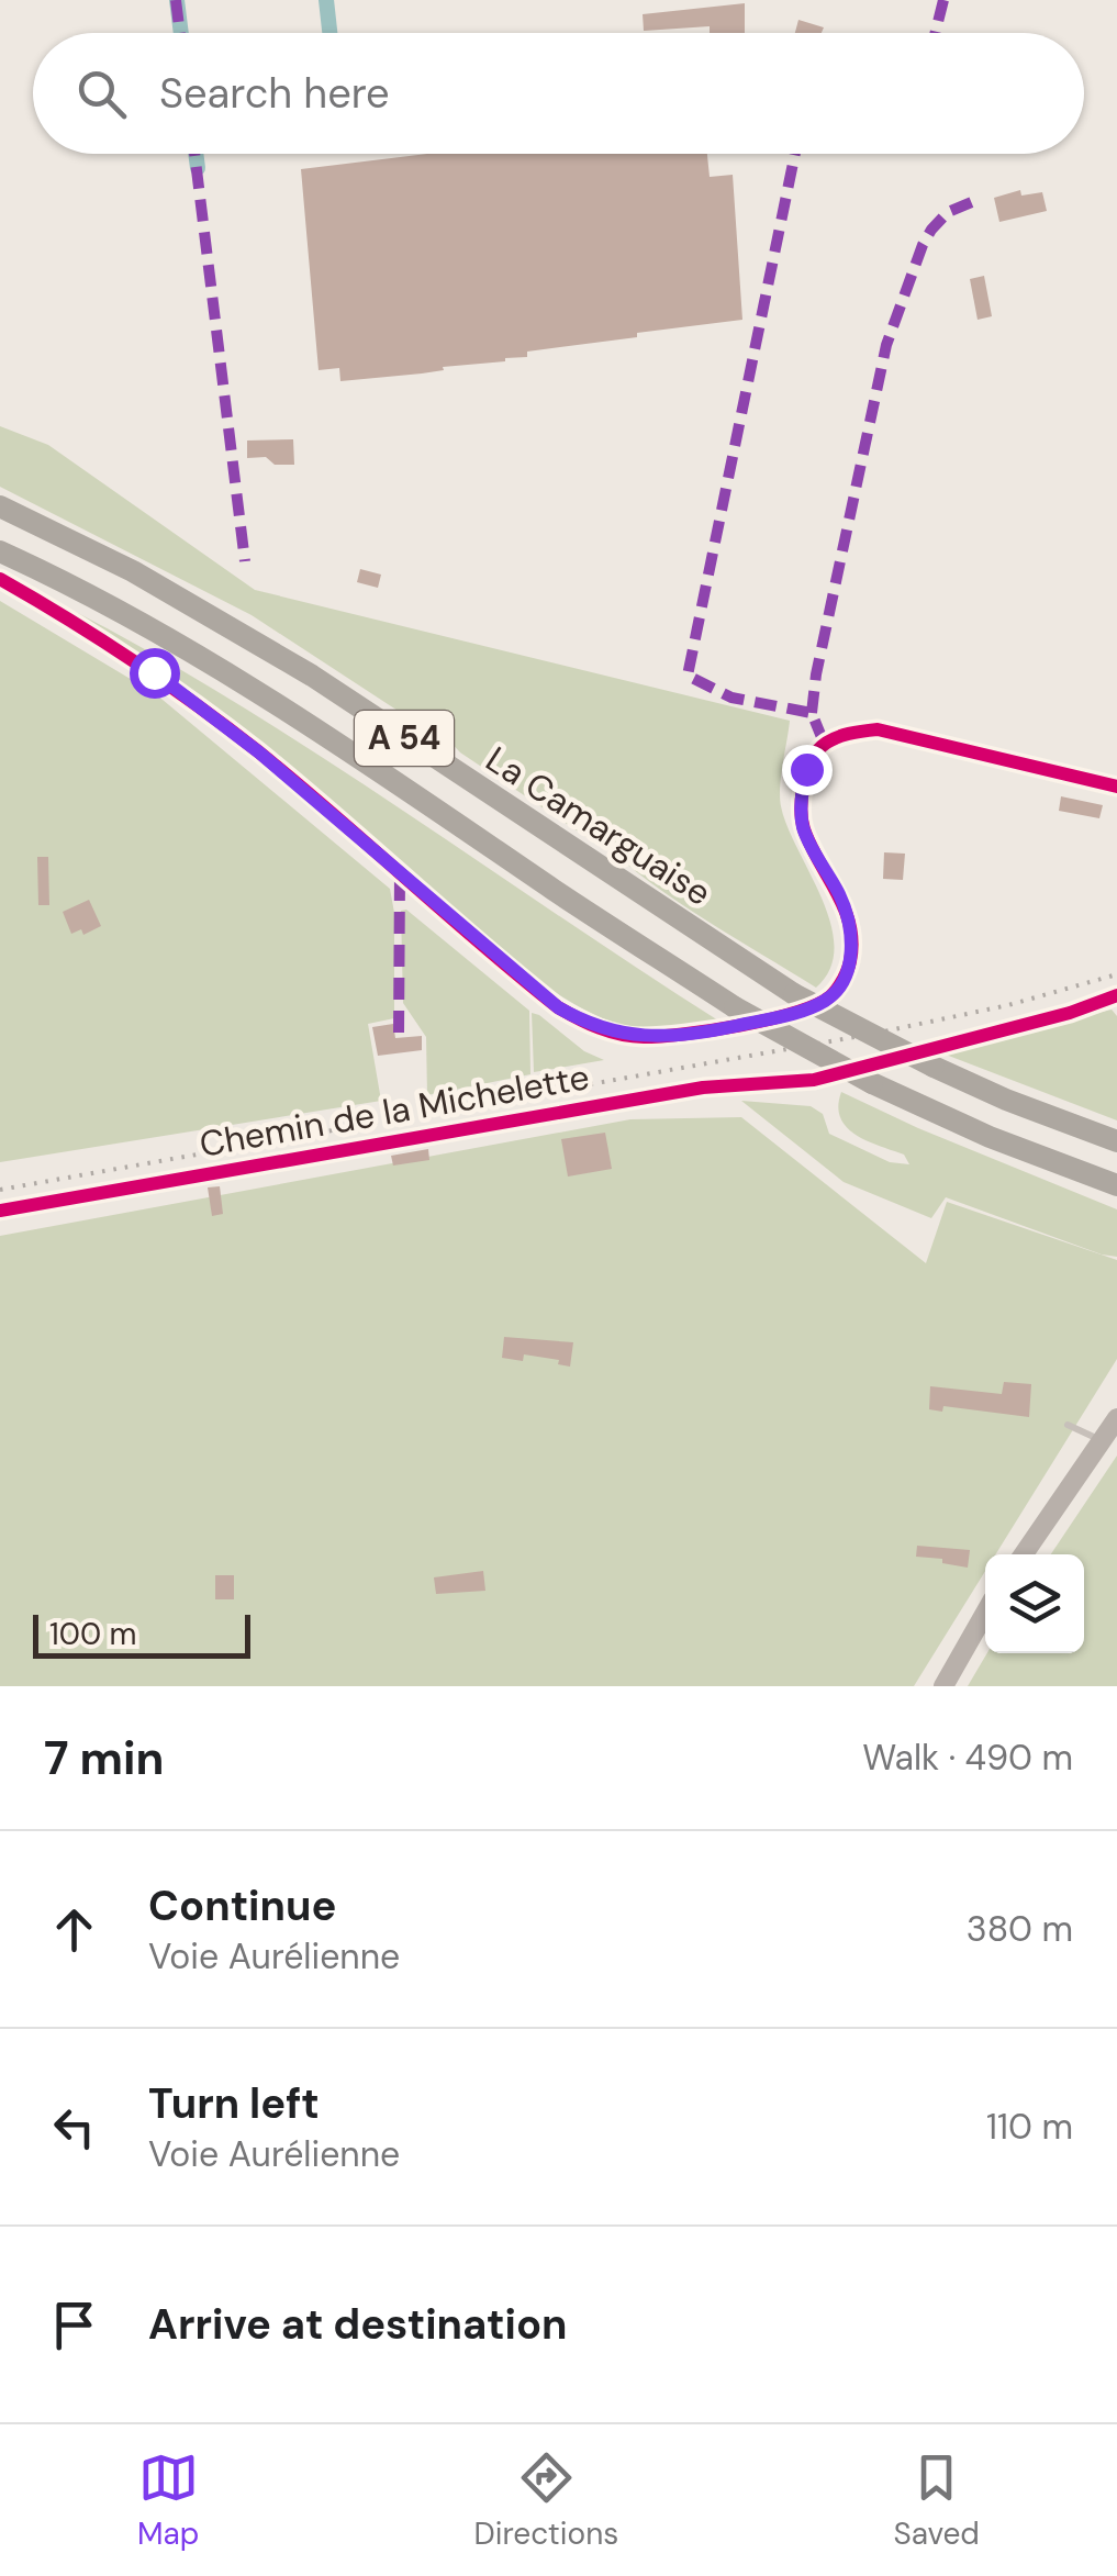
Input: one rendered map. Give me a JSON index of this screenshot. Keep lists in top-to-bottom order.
{
  "streets": {
    "highway": ["A 54", "La Camarguaise"],
    "street": ["Chemin de la Michelette"]
  },
  "scale_bar": "100 m",
  "page": {
    "search": "Search here",
    "scale": "100 m",
    "heading": ["7 min", "Walk · 490 m"],
    "list": [
      ["Continue", "Voie Aurélienne", "380 m"],
      ["Turn left", "Voie Aurélienne", "110 m"],
      "Arrive at destination"
    ],
    "nav": ["Map", "Directions", "Saved"]
  }
}
